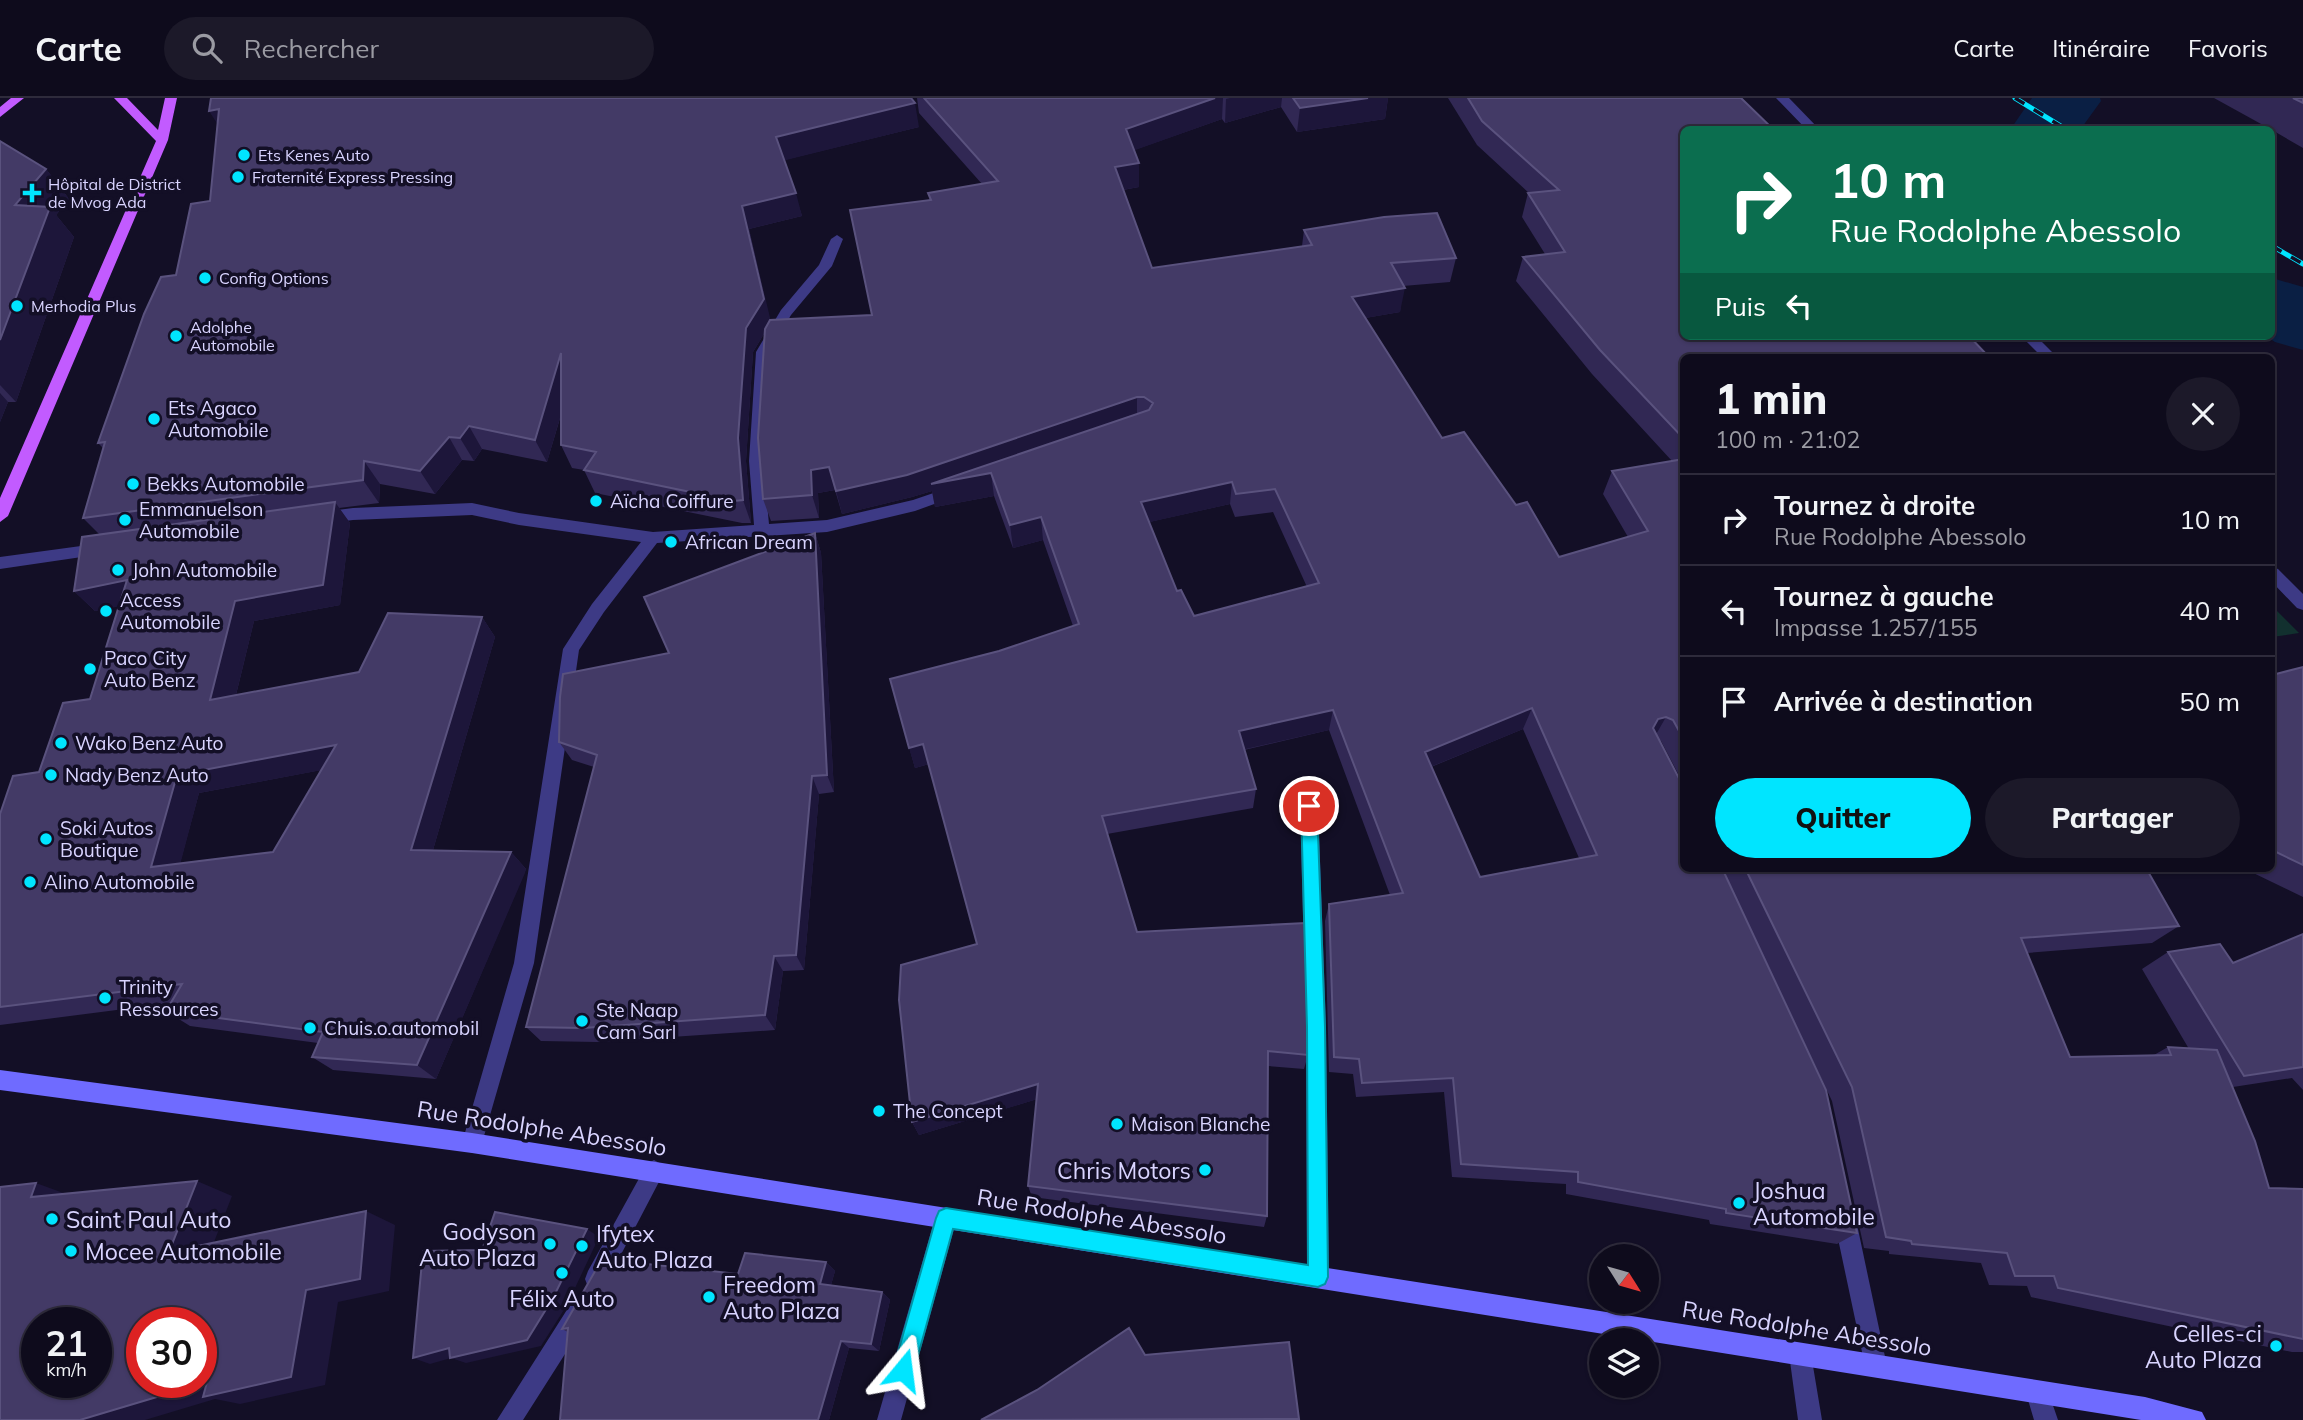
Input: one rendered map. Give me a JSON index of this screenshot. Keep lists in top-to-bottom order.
{
  "streets": {
    "main road": ["Rue Rodolphe Abessolo"]
  },
  "places": {
    "other": [
      "Ets Kenes Auto",
      "Fraternité Express Pressing",
      "Config Options",
      "Merhodia Plus",
      "Adolphe Automobile",
      "Ets Agaco Automobile",
      "Bekks Automobile",
      "Aïcha Coiffure",
      "Emmanuelson Automobile",
      "African Dream",
      "John Automobile",
      "Access Automobile",
      "Paco City Auto Benz",
      "Wako Benz Auto",
      "Nady Benz Auto",
      "Soki Autos Boutique",
      "Alino Automobile",
      "Trinity Ressources",
      "Ste Naap Cam Sarl",
      "Chuis.o.automobil",
      "The Concept",
      "Maison Blanche",
      "Chris Motors",
      "Joshua Automobile",
      "Saint Paul Auto",
      "Godyson Auto Plaza",
      "Ifytex Auto Plaza",
      "Mocee Automobile",
      "Félix Auto",
      "Freedom Auto Plaza",
      "Celles-ci Auto Plaza"
    ],
    "health": ["Hôpital de District de Mvog Ada"]
  },
  "north": "bottom right",
  "page": {
    "header": "Carte",
    "search": "Rechercher",
    "nav": ["Carte", "Itinéraire", "Favoris"],
    "turn": ["10 m", "Rue Rodolphe Abessolo"],
    "then": "Puis",
    "heading": ["1 min", "100 m · 21:02"],
    "list": [
      {
        "name": "Tournez à droite",
        "note": "Rue Rodolphe Abessolo",
        "value": "10 m"
      },
      {
        "name": "Tournez à gauche",
        "note": "Impasse 1.257/155",
        "value": "40 m"
      },
      {
        "name": "Arrivée à destination",
        "value": "50 m"
      }
    ],
    "buttons": ["Quitter", "Partager"],
    "speed": "21 km/h",
    "limit": "30"
  }
}
